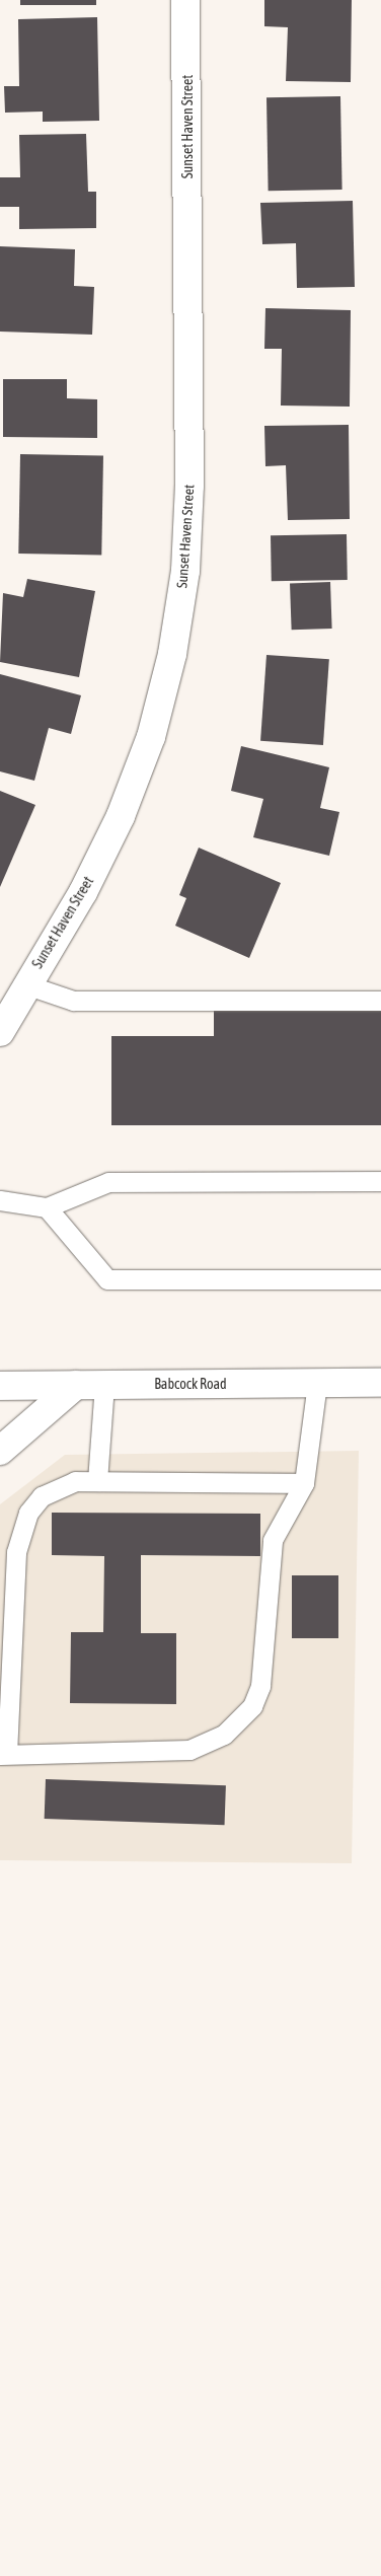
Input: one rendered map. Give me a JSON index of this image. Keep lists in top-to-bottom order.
{
  "streets": {
    "street": ["Sunset Haven Street", "Babcock Road"]
  }
}
